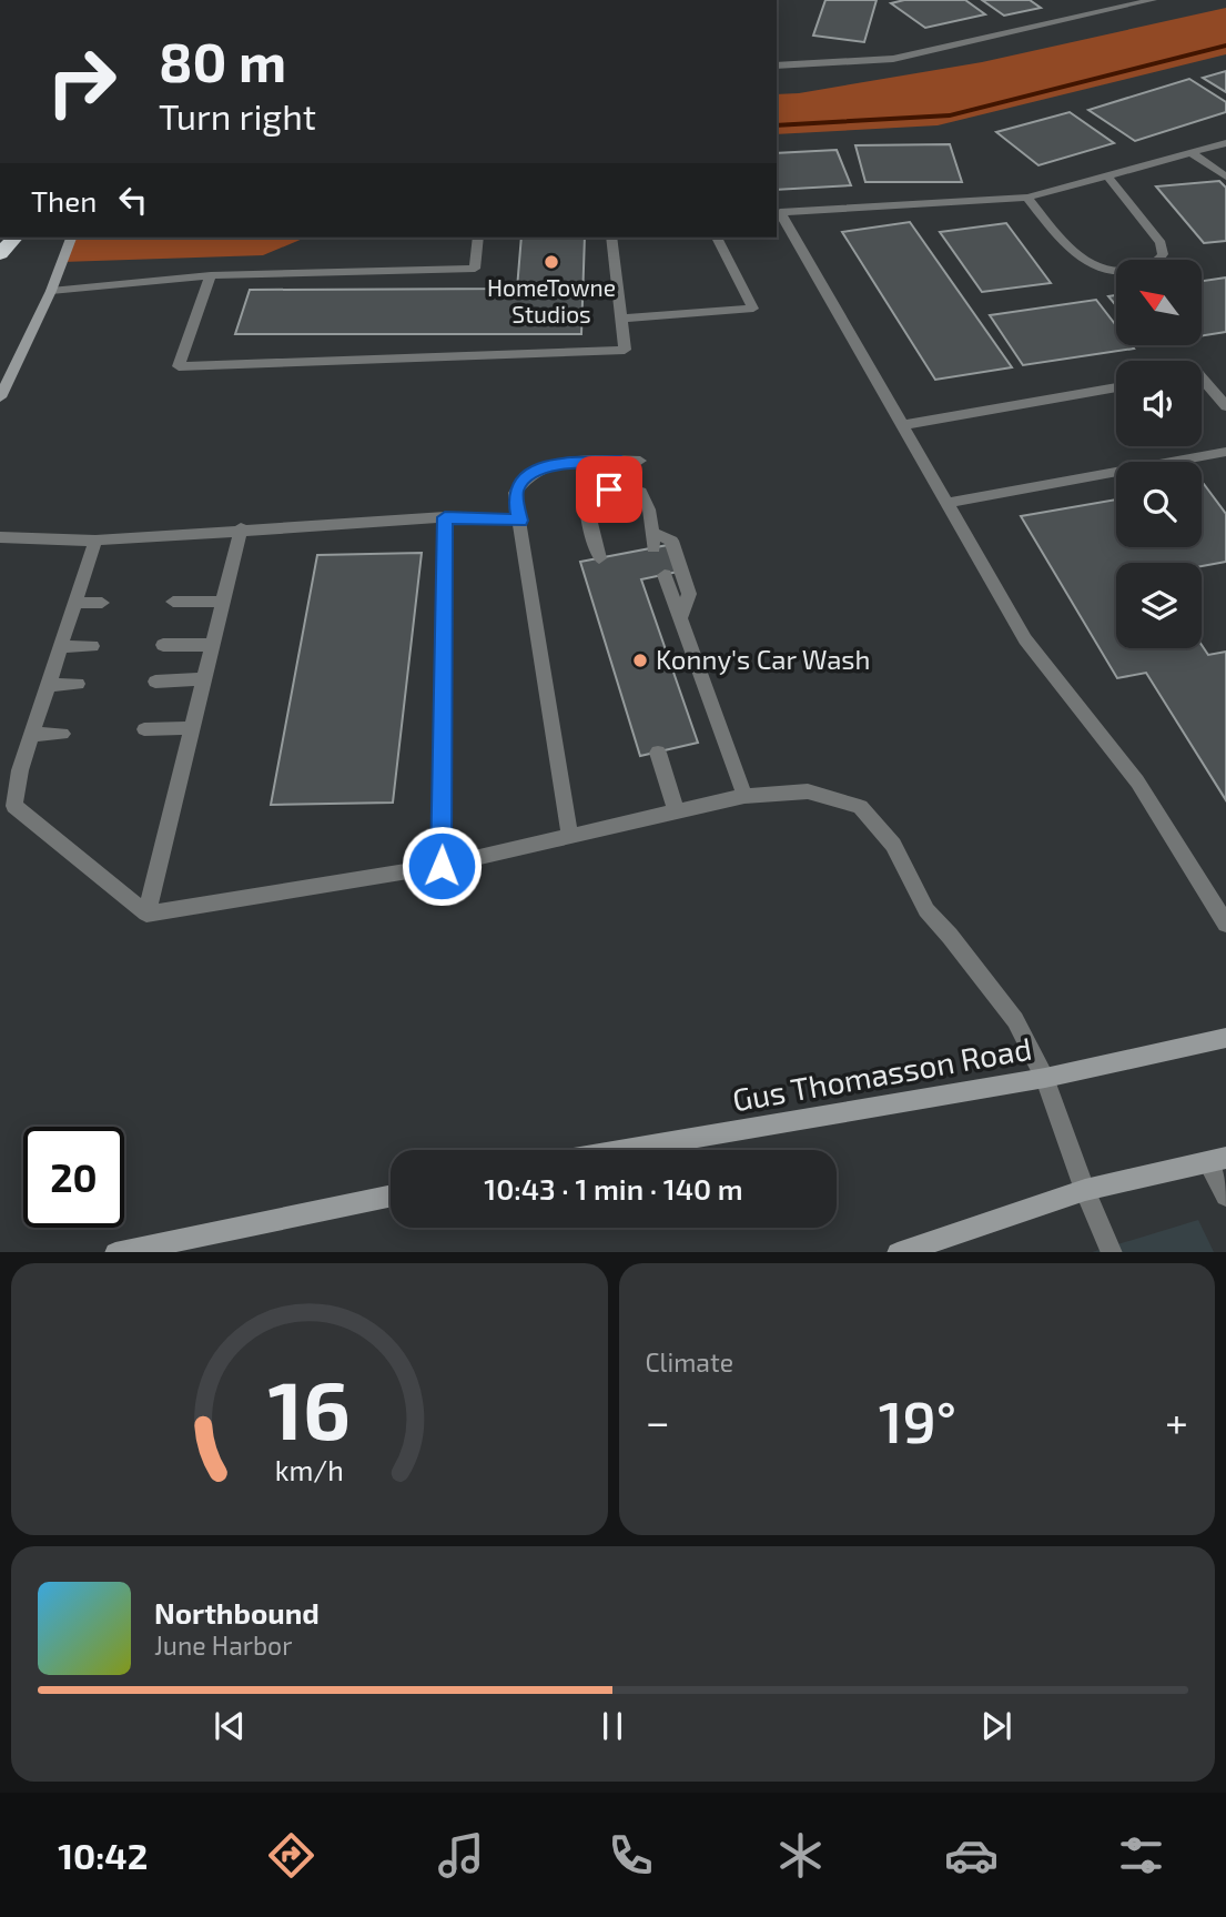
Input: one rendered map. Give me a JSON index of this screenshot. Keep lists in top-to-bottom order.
{
  "streets": {
    "main road": ["Gus Thomasson Road"]
  },
  "places": ["HomeTowne Studios", "Konny's Car Wash"],
  "north": "top left",
  "page": {
    "turn": ["80 m", "Turn right"],
    "then": "Then",
    "limit": "20",
    "trip": "10:43 · 1 min · 140 m",
    "tile": "Climate",
    "heat": ["−", "19°", "+"],
    "song": ["Northbound", "June Harbor"],
    "tabs": "10:42",
    "gauge": ["16", "km/h"]
  }
}
